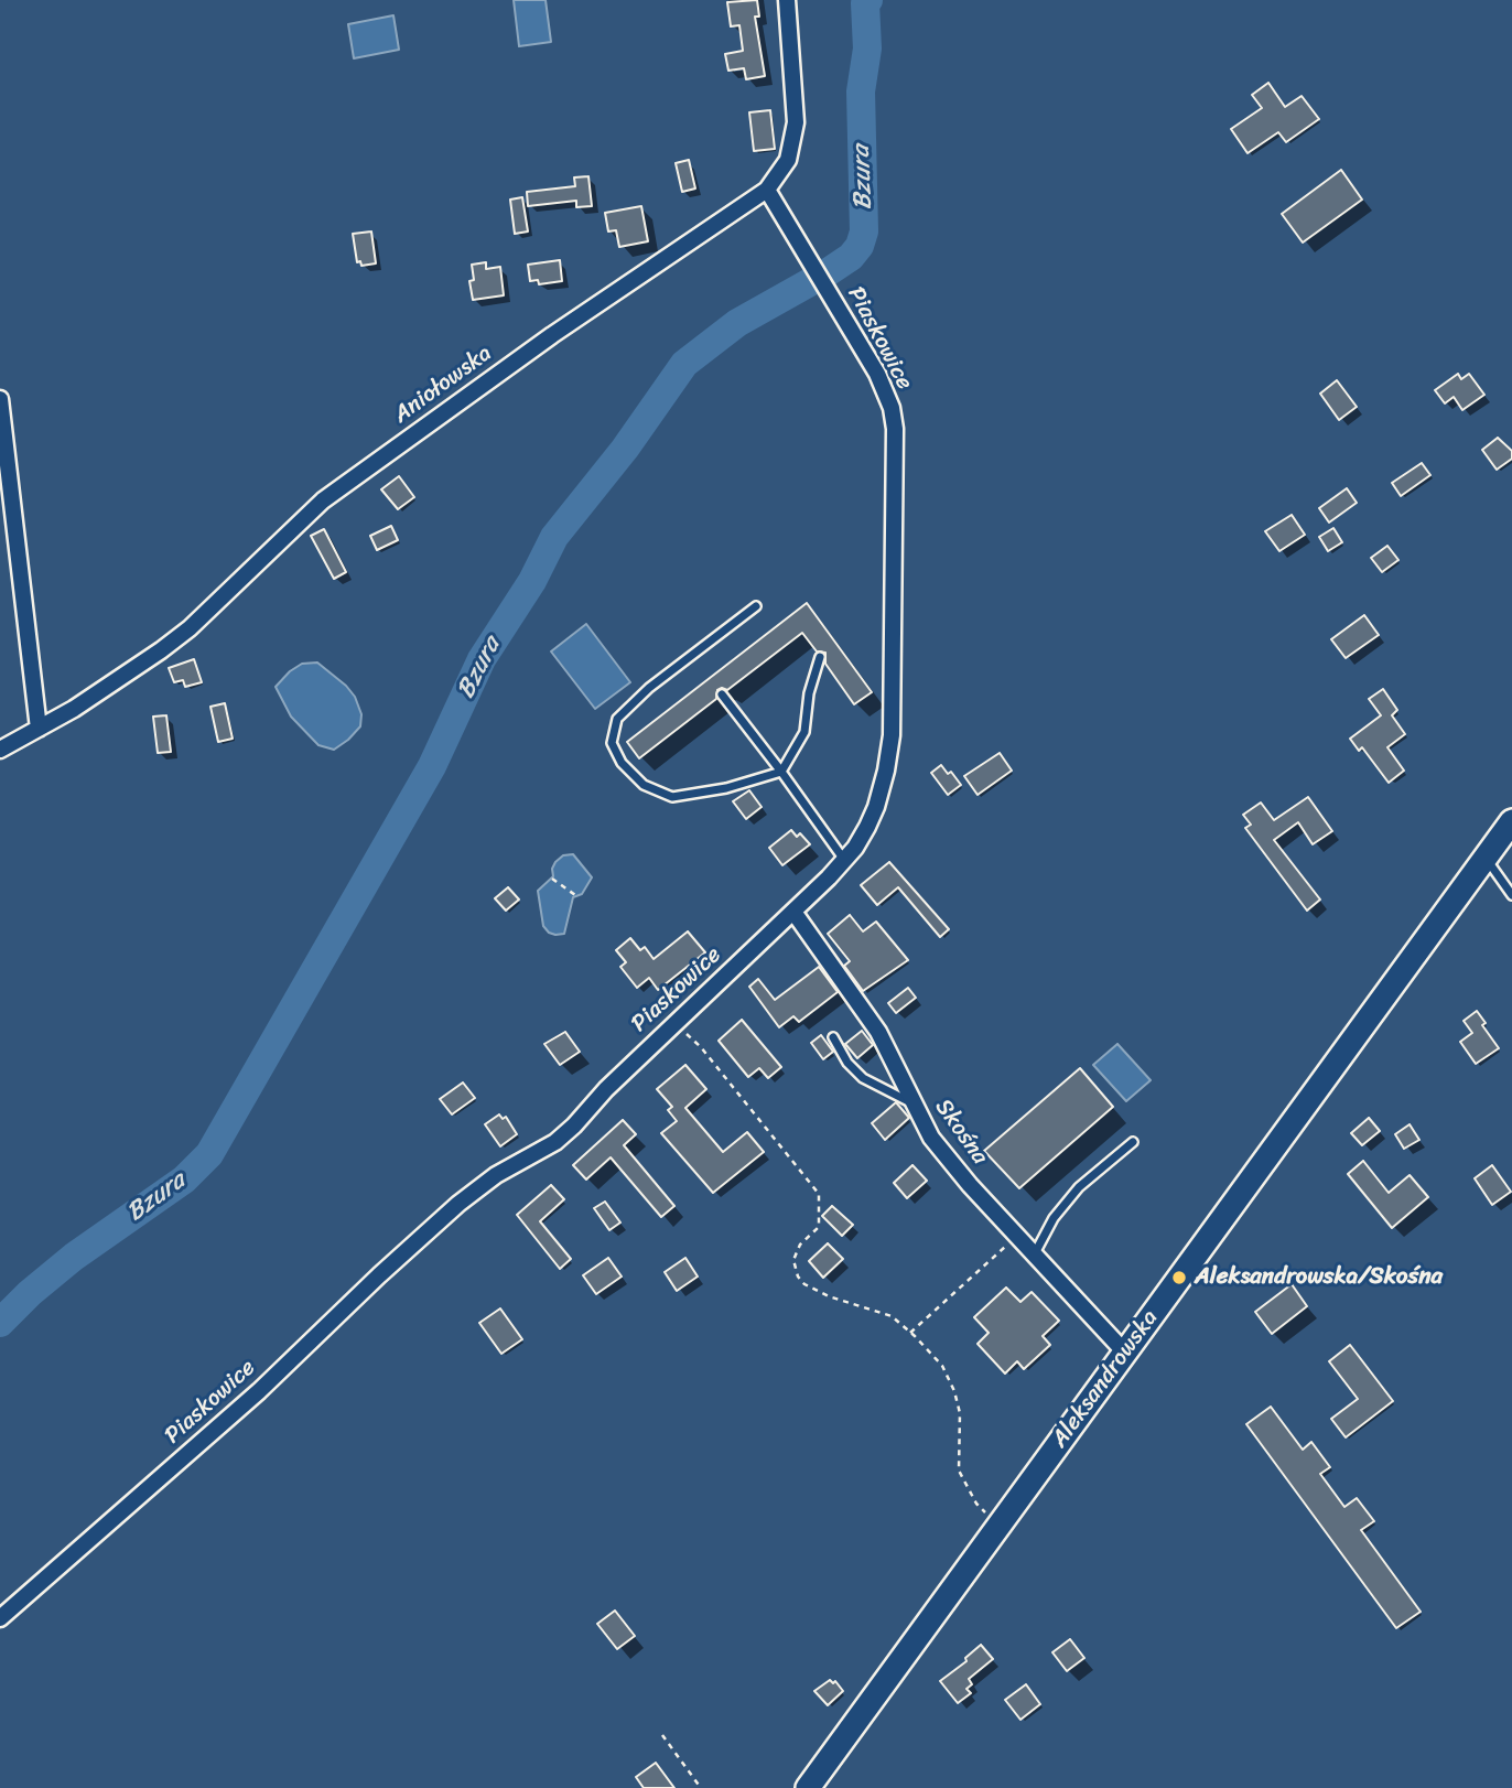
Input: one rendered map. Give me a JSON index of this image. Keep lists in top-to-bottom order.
{
  "streets": {
    "main road": ["Aleksandrowska"],
    "street": ["Piaskowice", "Aniołowska", "Skośna"]
  },
  "crossings": [
    ["Piaskowice", "Aniołowska"],
    ["Piaskowice", "Skośna"],
    ["Skośna", "Aleksandrowska"]
  ],
  "water": ["Bzura"],
  "places": ["Aleksandrowska/Skośna"]
}
